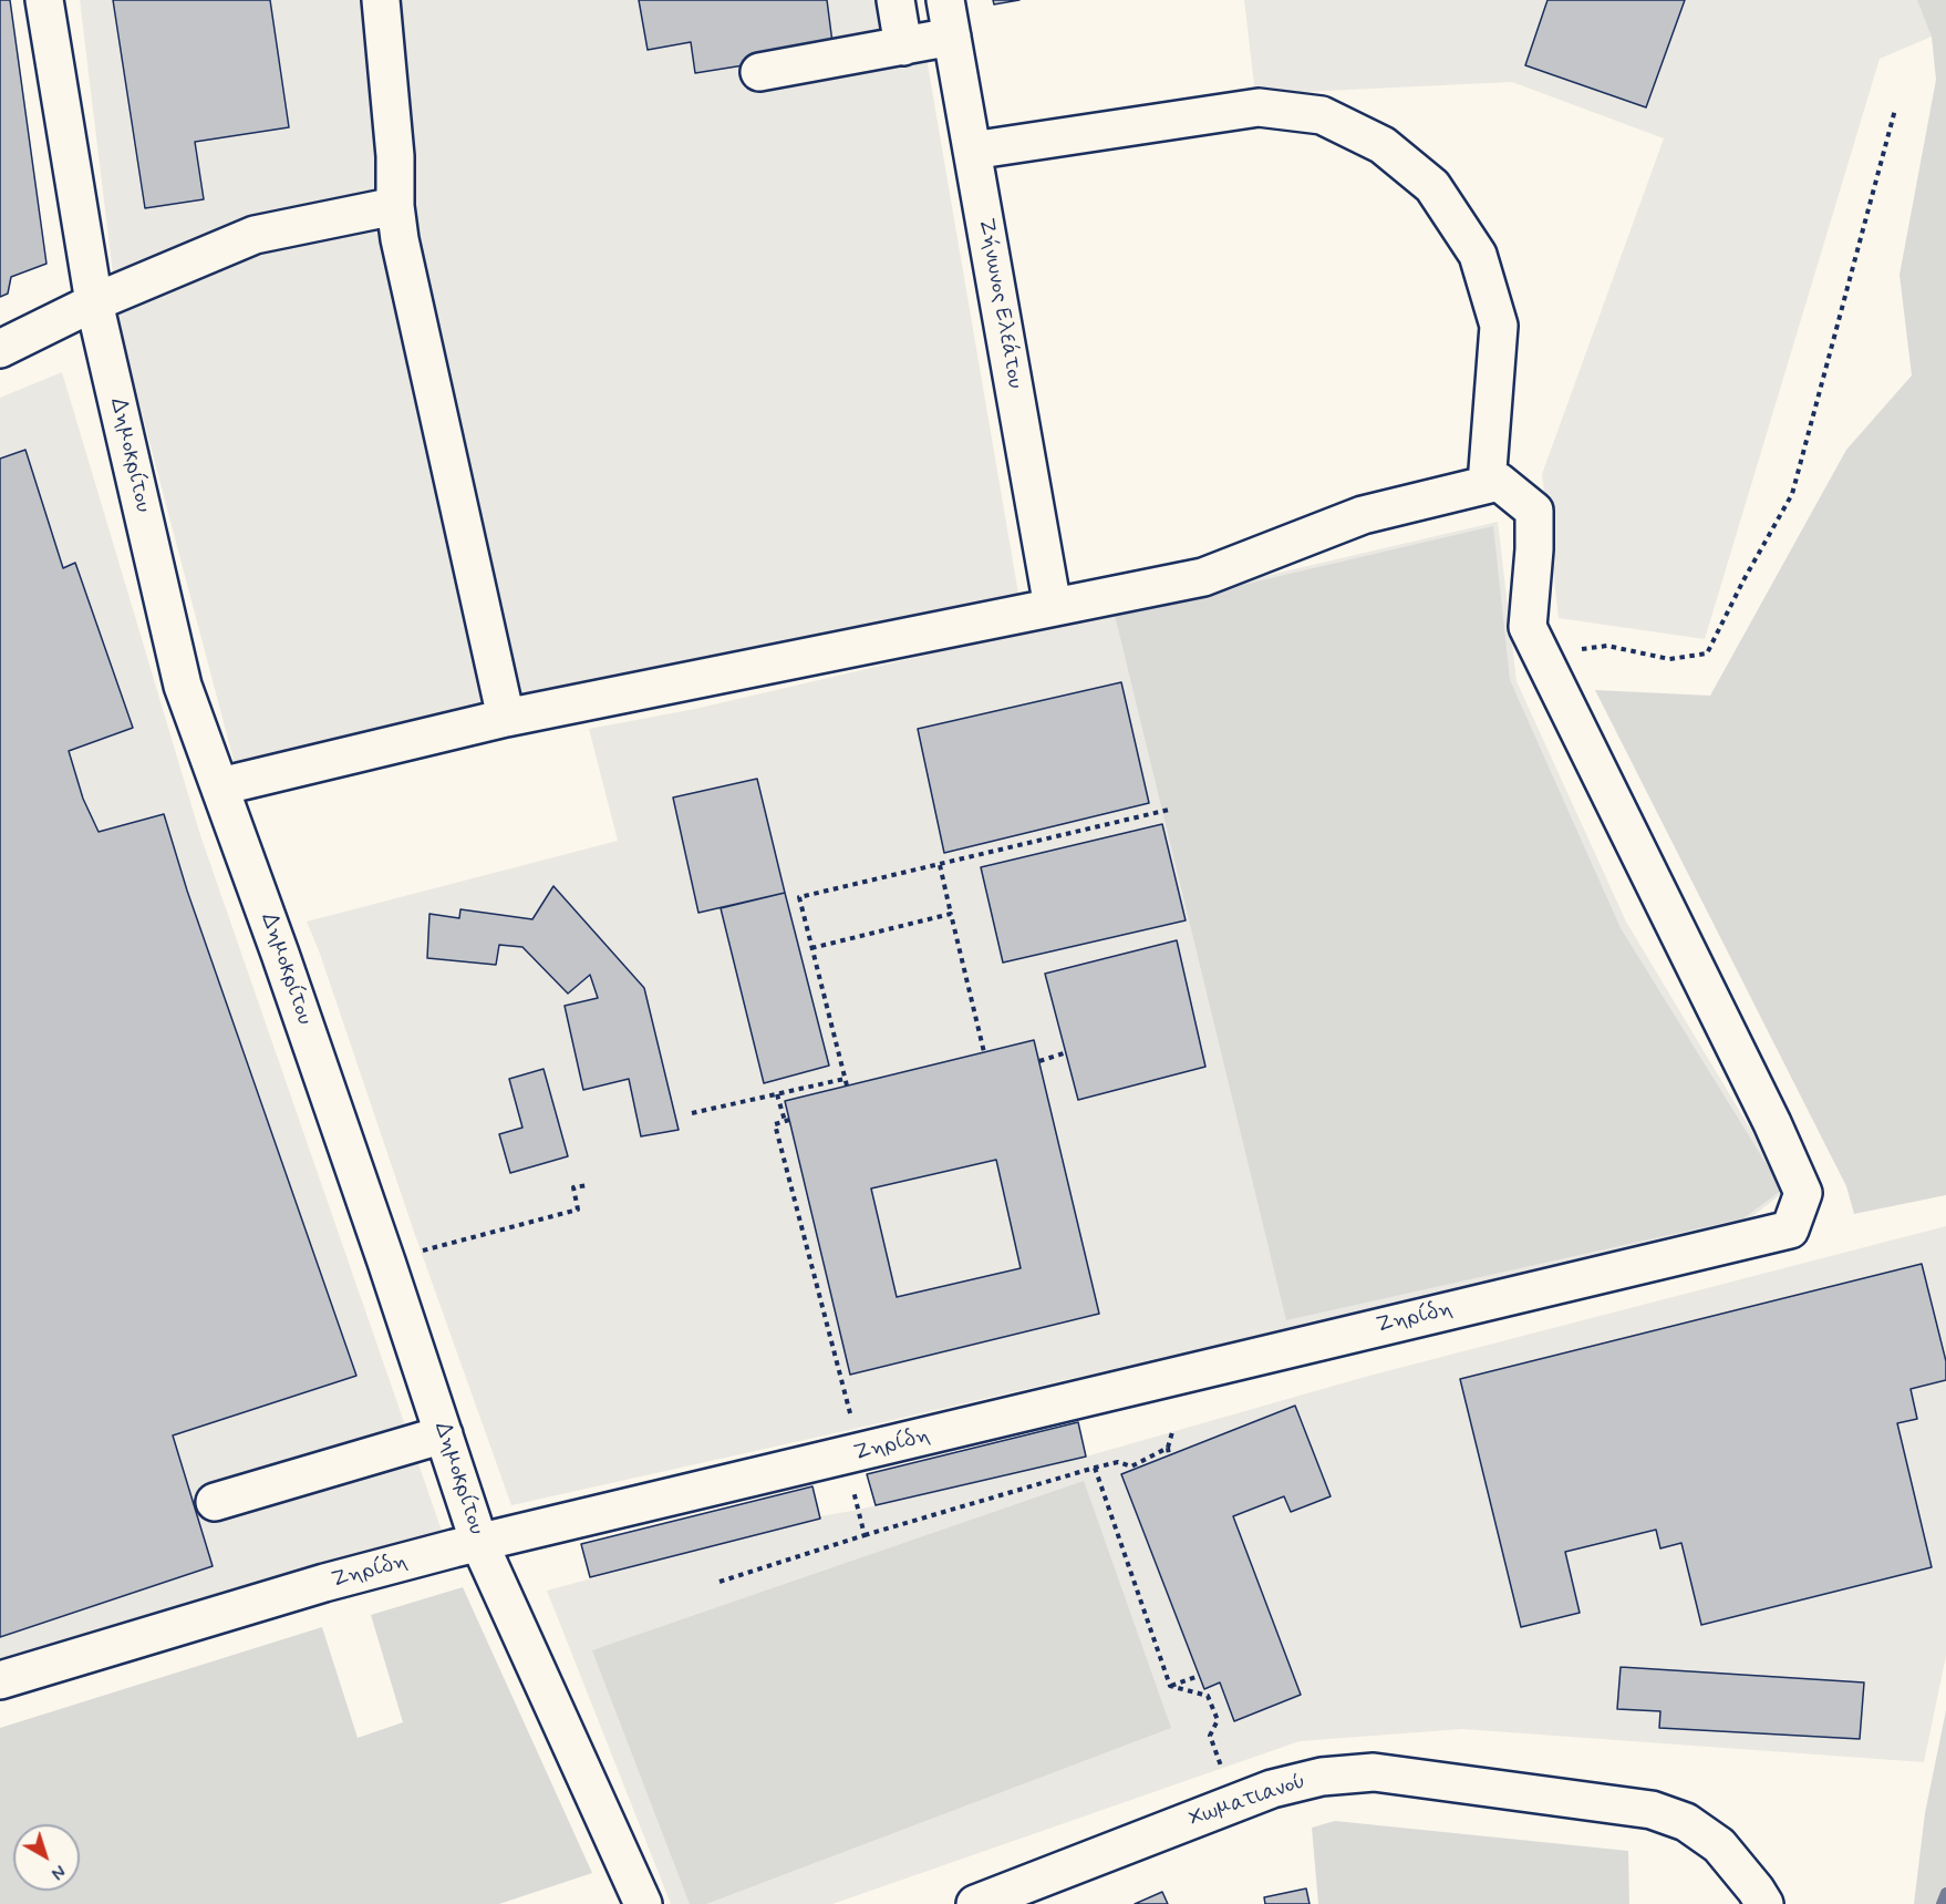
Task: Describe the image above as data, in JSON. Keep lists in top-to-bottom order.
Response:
{
  "streets": {
    "street": [
      "Ζήνωνος Ελεάτου",
      "Δημοκρίτου",
      "Ζηρίδη",
      "Χωματιανού"
    ]
  },
  "crossings": [
    ["Δημοκρίτου", "Ζηρίδη"]
  ],
  "north": "bottom right"
}
